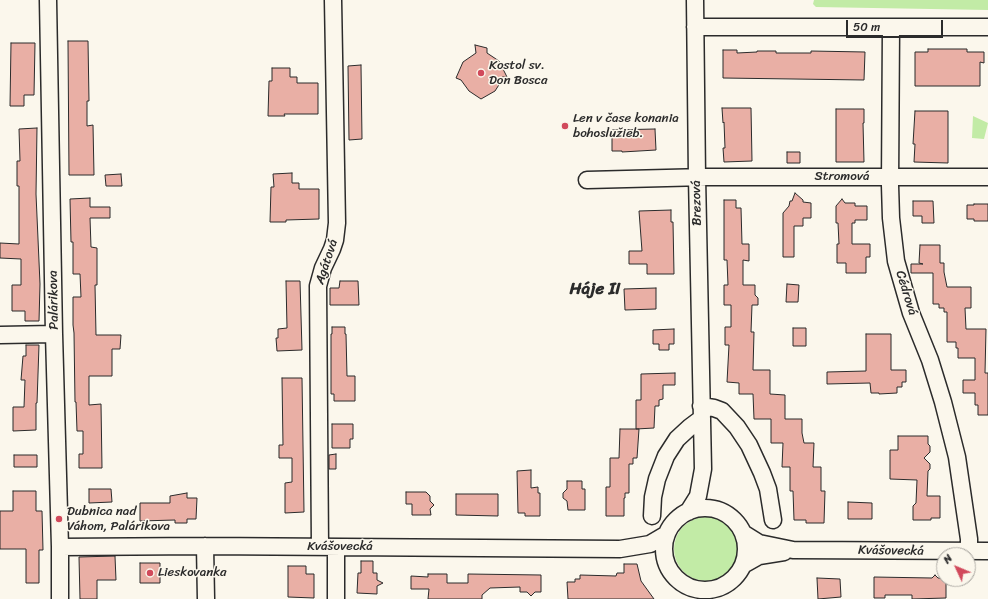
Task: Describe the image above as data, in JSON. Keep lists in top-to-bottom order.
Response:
{
  "streets": {
    "street": [
      "Stromová",
      "Brezová",
      "Agátová",
      "Cédrová",
      "Palárikova",
      "Kvášovecká"
    ]
  },
  "crossings": [
    ["Stromová", "Brezová"],
    ["Stromová", "Cédrová"],
    ["Brezová", "Kvášovecká"],
    ["Agátová", "Kvášovecká"],
    ["Palárikova", "Kvášovecká"]
  ],
  "districts": ["Háje II"],
  "places": [
    "Kostol sv. Don Bosca",
    "Len v čase konania bohoslužieb.",
    "Dubnica nad Váhom, Palárikova",
    "Lieskovanka"
  ],
  "scale_bar": "50 m",
  "north": "top left"
}
